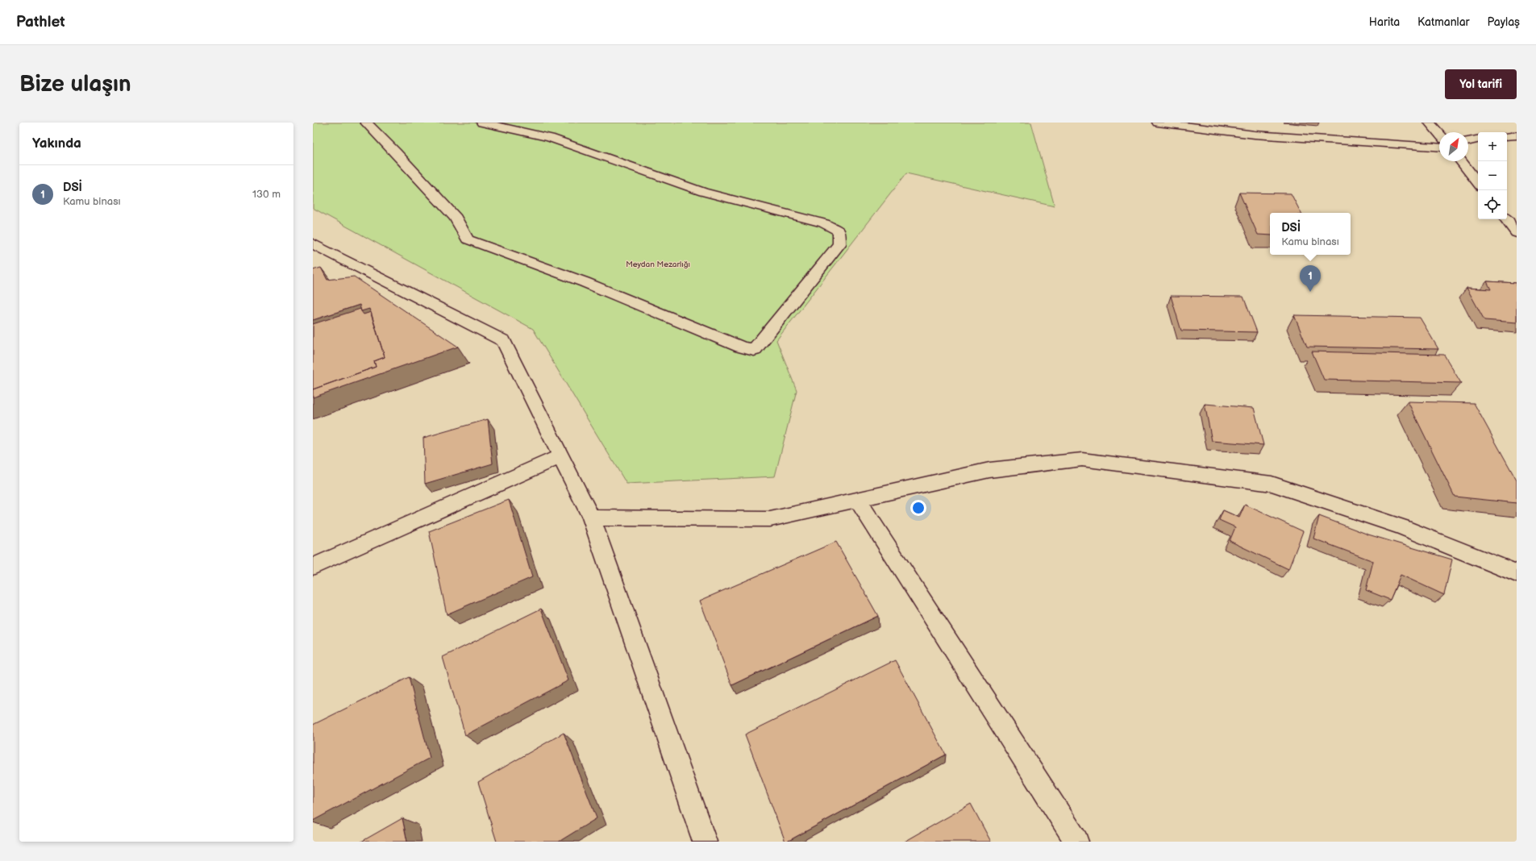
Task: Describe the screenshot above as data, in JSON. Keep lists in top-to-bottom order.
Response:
{
  "parks": ["Meydan Mezarlığı"],
  "north": "top right",
  "page": {
    "header": "Pathlet",
    "nav": ["Harita", "Katmanlar", "Paylaş"],
    "buttons": "Yol tarifi",
    "title": "Bize ulaşın",
    "heading": "Yakında",
    "map_buttons": ["+", "−"],
    "list": [
      {
        "mark": "1",
        "name": "DSİ",
        "note": "Kamu binası",
        "value": "130 m"
      }
    ],
    "popup": ["DSİ", "Kamu binası"],
    "pins": "1"
  }
}
